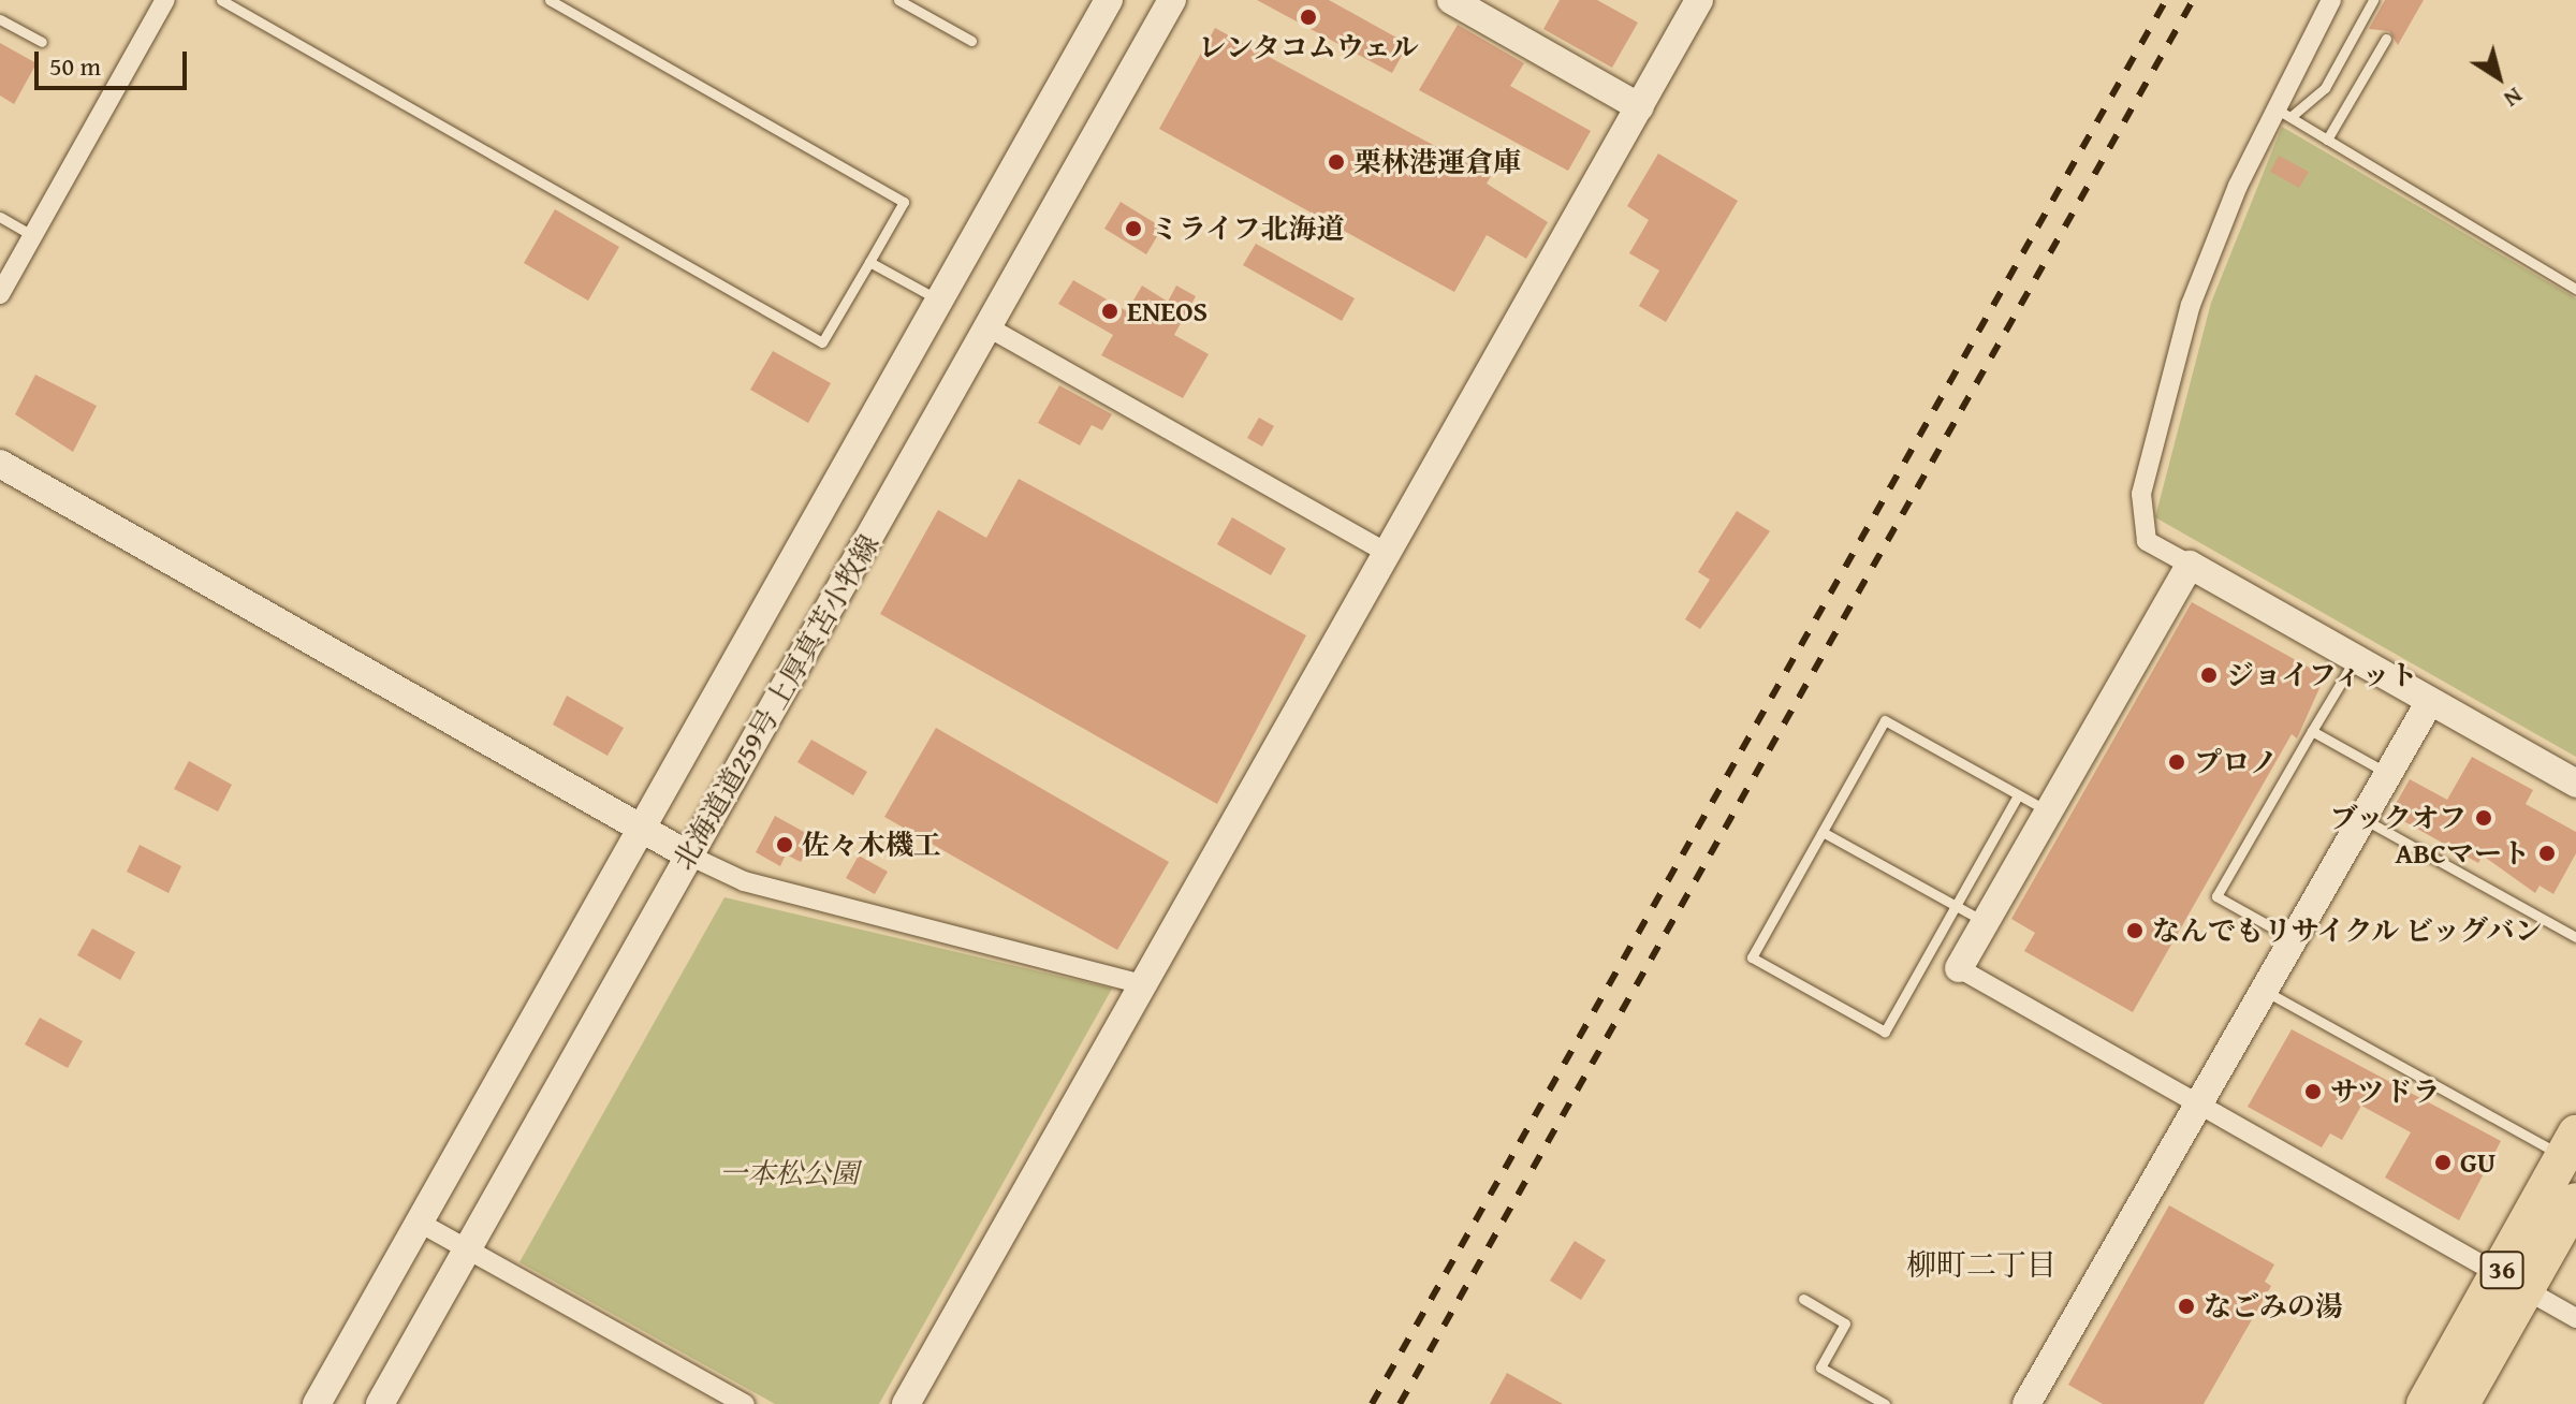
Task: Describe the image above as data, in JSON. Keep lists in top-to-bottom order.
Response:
{
  "streets": {
    "highway": ["36"],
    "street": ["北海道道259号 上厚真苫小牧線"]
  },
  "districts": ["柳町二丁目"],
  "parks": ["一本松公園"],
  "places": [
    "レンタコムウェル",
    "栗林港運倉庫",
    "ミライフ北海道",
    "ENEOS",
    "ジョイフィット",
    "プロノ",
    "ブックオフ",
    "佐々木機工",
    "ABCマート",
    "なんでもリサイクル ビッグバン",
    "サツドラ",
    "GU",
    "なごみの湯"
  ],
  "scale_bar": "50 m",
  "north": "bottom right"
}
